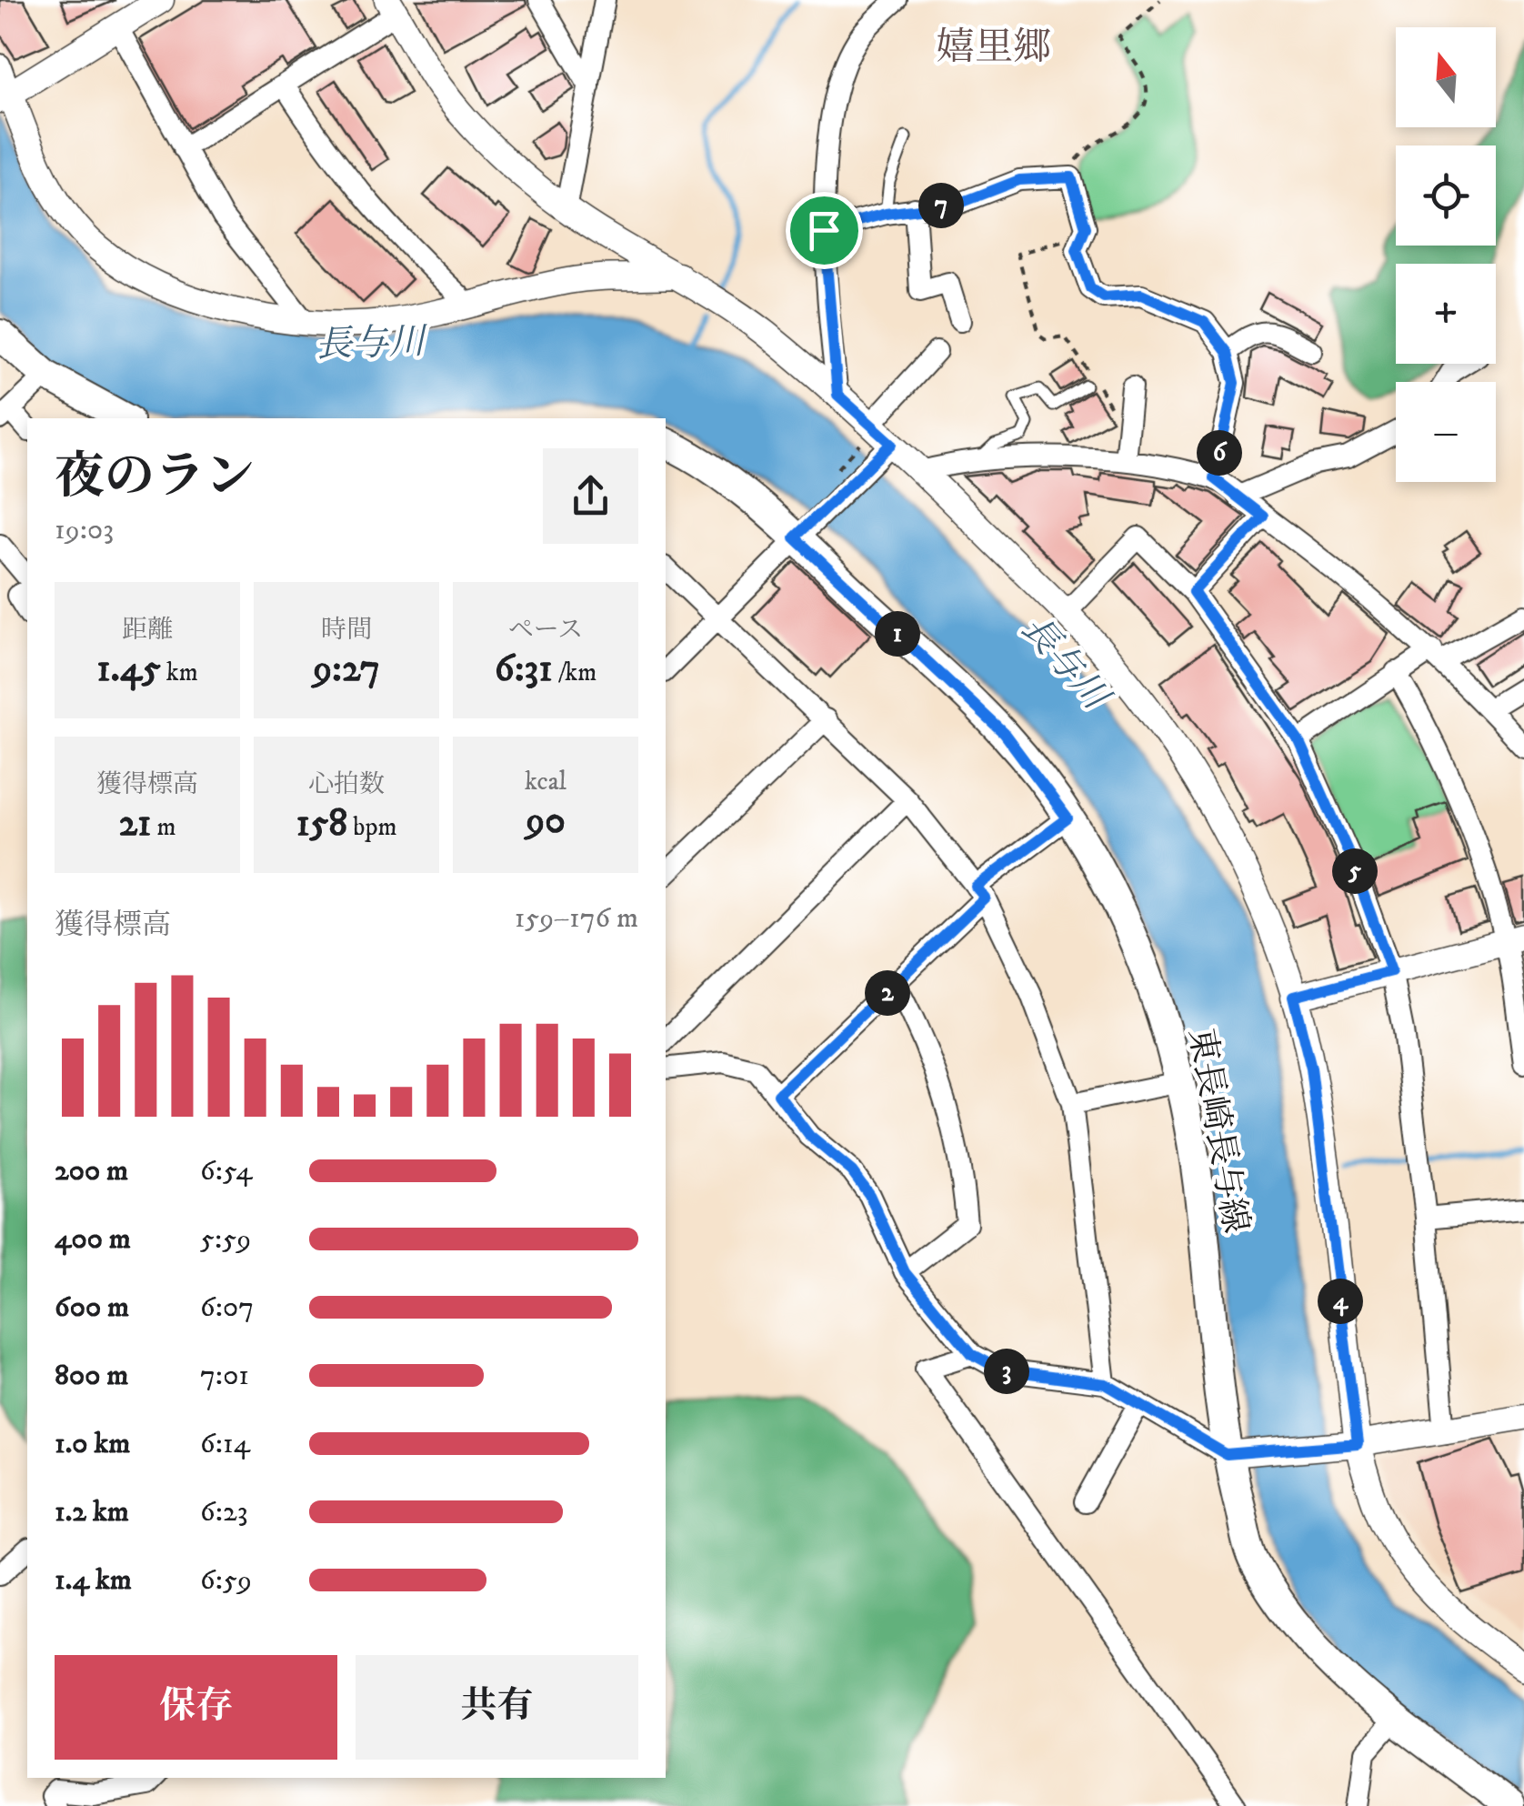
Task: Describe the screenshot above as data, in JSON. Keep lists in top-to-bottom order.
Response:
{
  "streets": {
    "main road": ["東長崎長与線"]
  },
  "districts": ["嬉里郷"],
  "water": ["長与川"],
  "north": "top",
  "page": {
    "map_buttons": ["+", "−"],
    "pins": [
      "7",
      "6",
      "1",
      "5",
      "2",
      "4",
      "3"
    ],
    "heading": ["夜のラン", "19:03"],
    "stats": [
      ["距離", "1.45 km"],
      ["時間", "9:27"],
      ["ペース", "6:31 /km"],
      ["獲得標高", "21 m"],
      ["心拍数", "158 bpm"],
      ["kcal", "90"]
    ],
    "chart": ["獲得標高", "159–176 m"],
    "list": [
      {
        "name": "200 m",
        "note": "6:54"
      },
      {
        "name": "400 m",
        "note": "5:59"
      },
      {
        "name": "600 m",
        "note": "6:07"
      },
      {
        "name": "800 m",
        "note": "7:01"
      },
      {
        "name": "1.0 km",
        "note": "6:14"
      },
      {
        "name": "1.2 km",
        "note": "6:23"
      },
      {
        "name": "1.4 km",
        "note": "6:59"
      }
    ],
    "buttons": ["保存", "共有"]
  }
}
